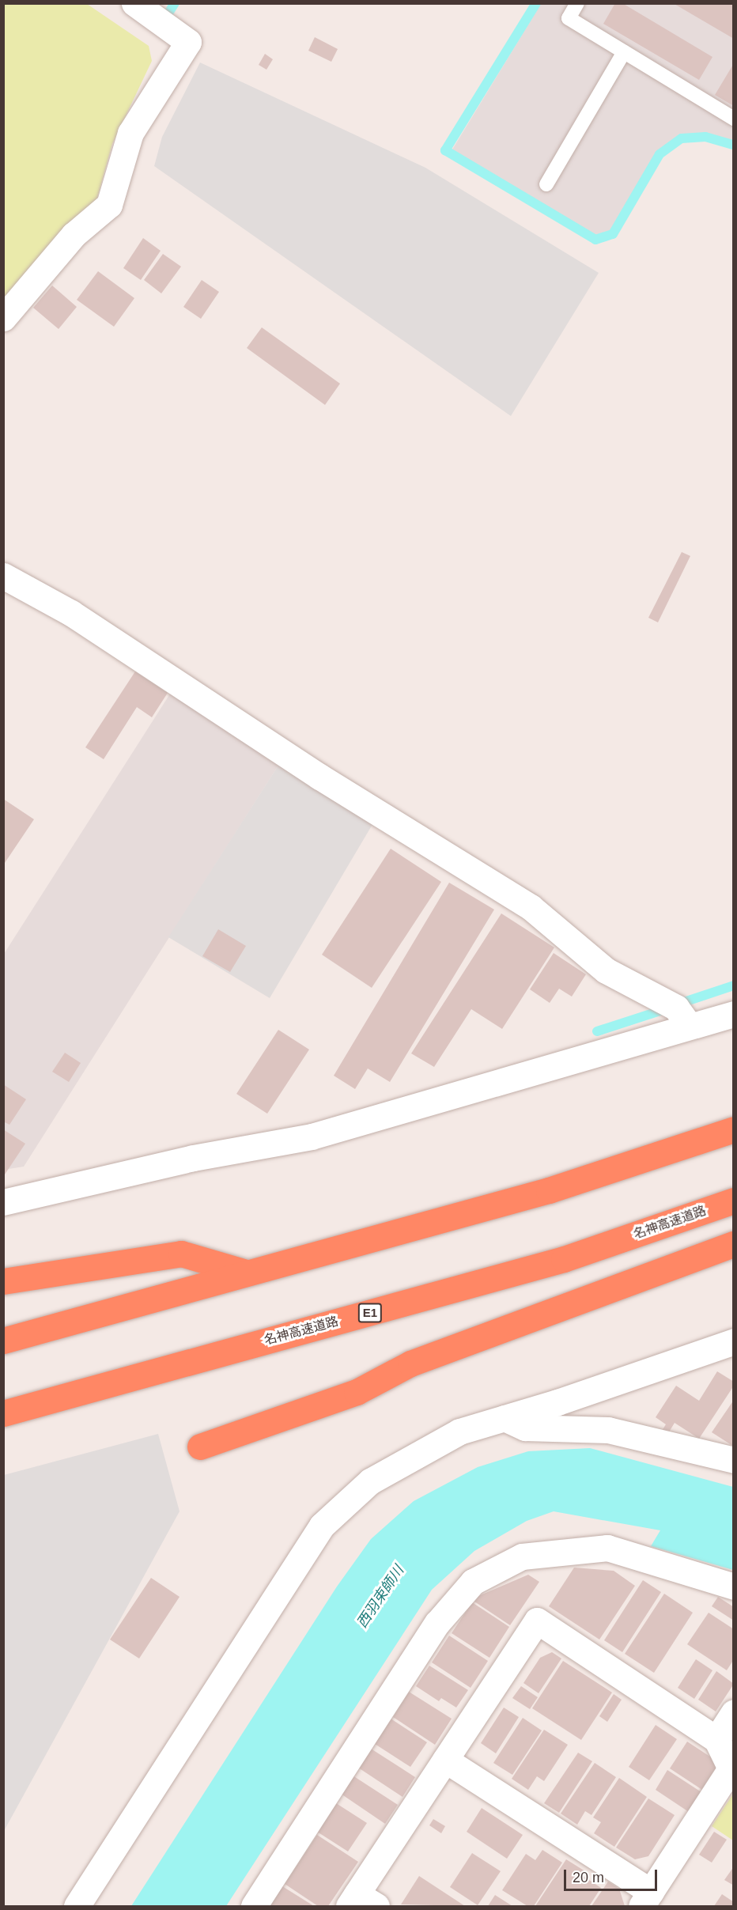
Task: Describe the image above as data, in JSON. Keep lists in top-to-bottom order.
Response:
{
  "streets": {
    "highway": ["名神高速道路", "E1"]
  },
  "water": ["西羽束師川"],
  "scale_bar": "20 m"
}
